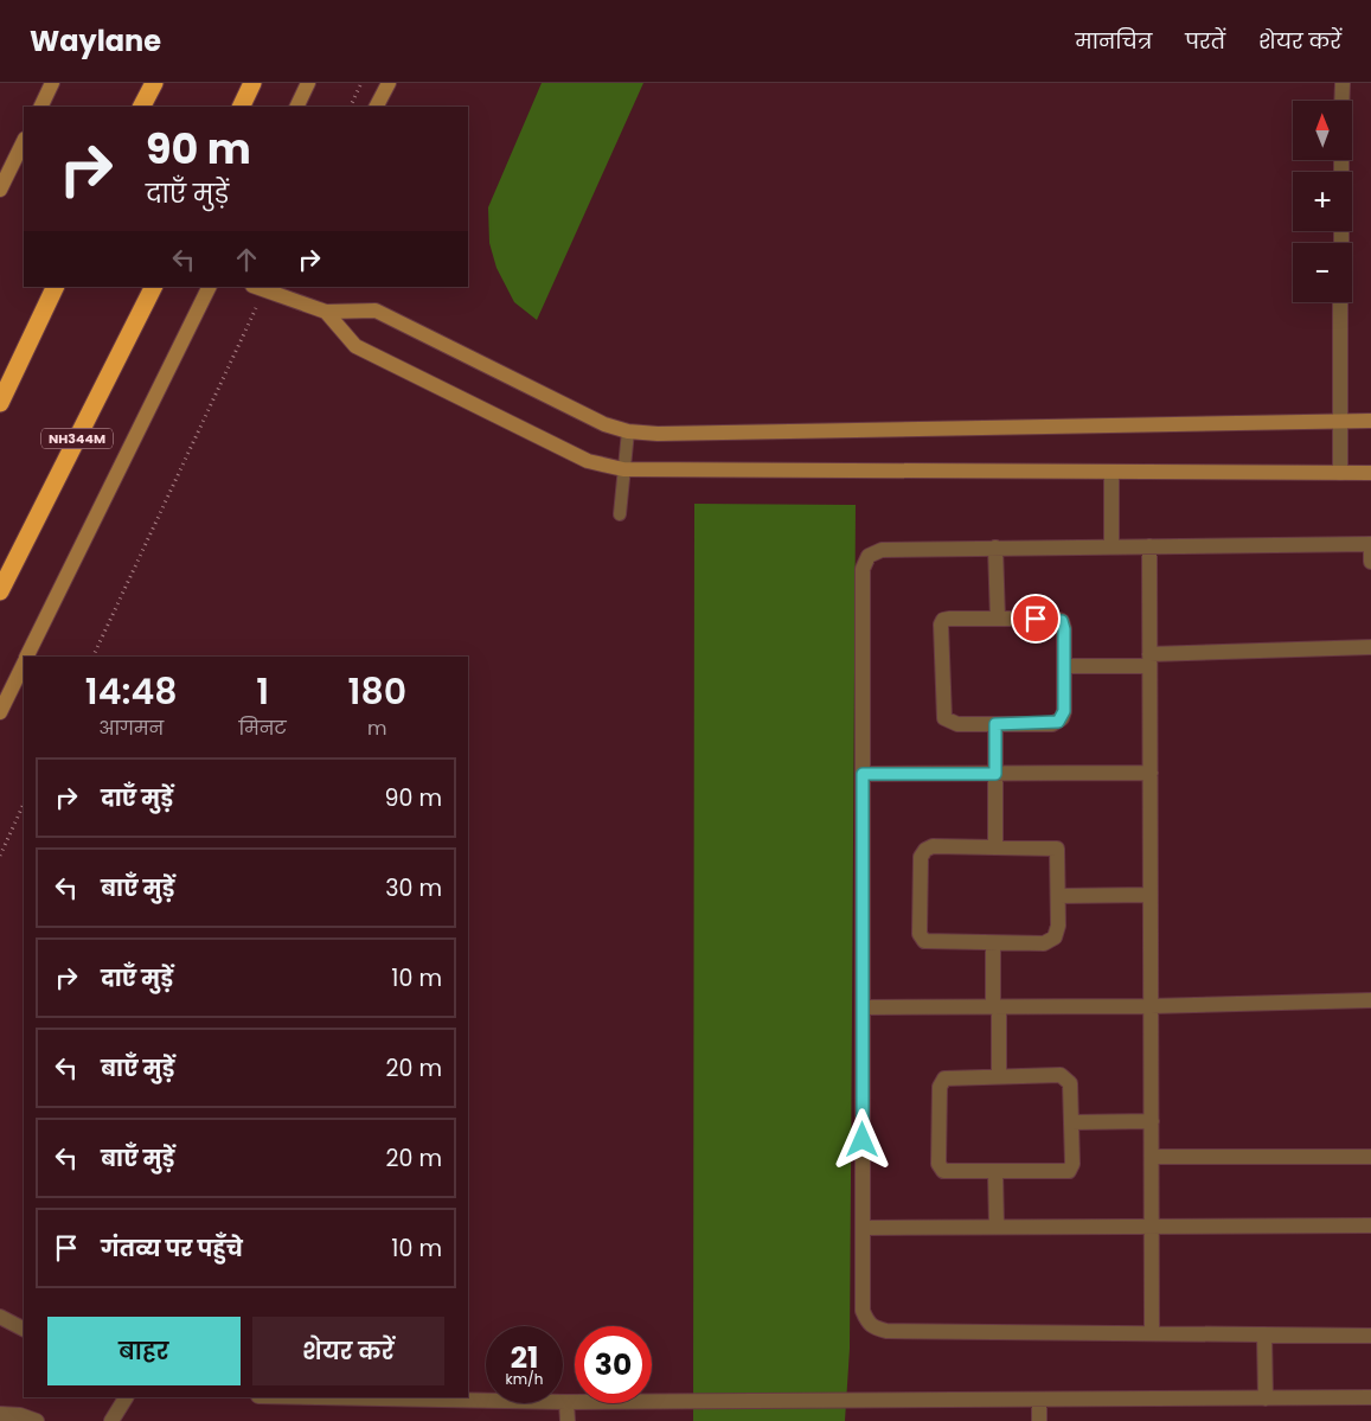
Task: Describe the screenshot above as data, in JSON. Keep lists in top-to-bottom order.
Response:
{
  "streets": {
    "highway": ["NH344M"]
  },
  "north": "top",
  "page": {
    "header": "Waylane",
    "nav": ["मानचित्र", "परतें", "शेयर करें"],
    "map_buttons": ["+", "−"],
    "turn": ["90 m", "दाएँ मुड़ें"],
    "eta": [
      "14:48",
      "आगमन",
      "1",
      "मिनट",
      "180",
      "m"
    ],
    "list": [
      {
        "name": "दाएँ मुड़ें",
        "value": "90 m"
      },
      {
        "name": "बाएँ मुड़ें",
        "value": "30 m"
      },
      {
        "name": "दाएँ मुड़ें",
        "value": "10 m"
      },
      {
        "name": "बाएँ मुड़ें",
        "value": "20 m"
      },
      {
        "name": "बाएँ मुड़ें",
        "value": "20 m"
      },
      {
        "name": "गंतव्य पर पहुँचे",
        "value": "10 m"
      }
    ],
    "buttons": ["बाहर", "शेयर करें"],
    "speed": "21 km/h",
    "limit": "30"
  }
}
